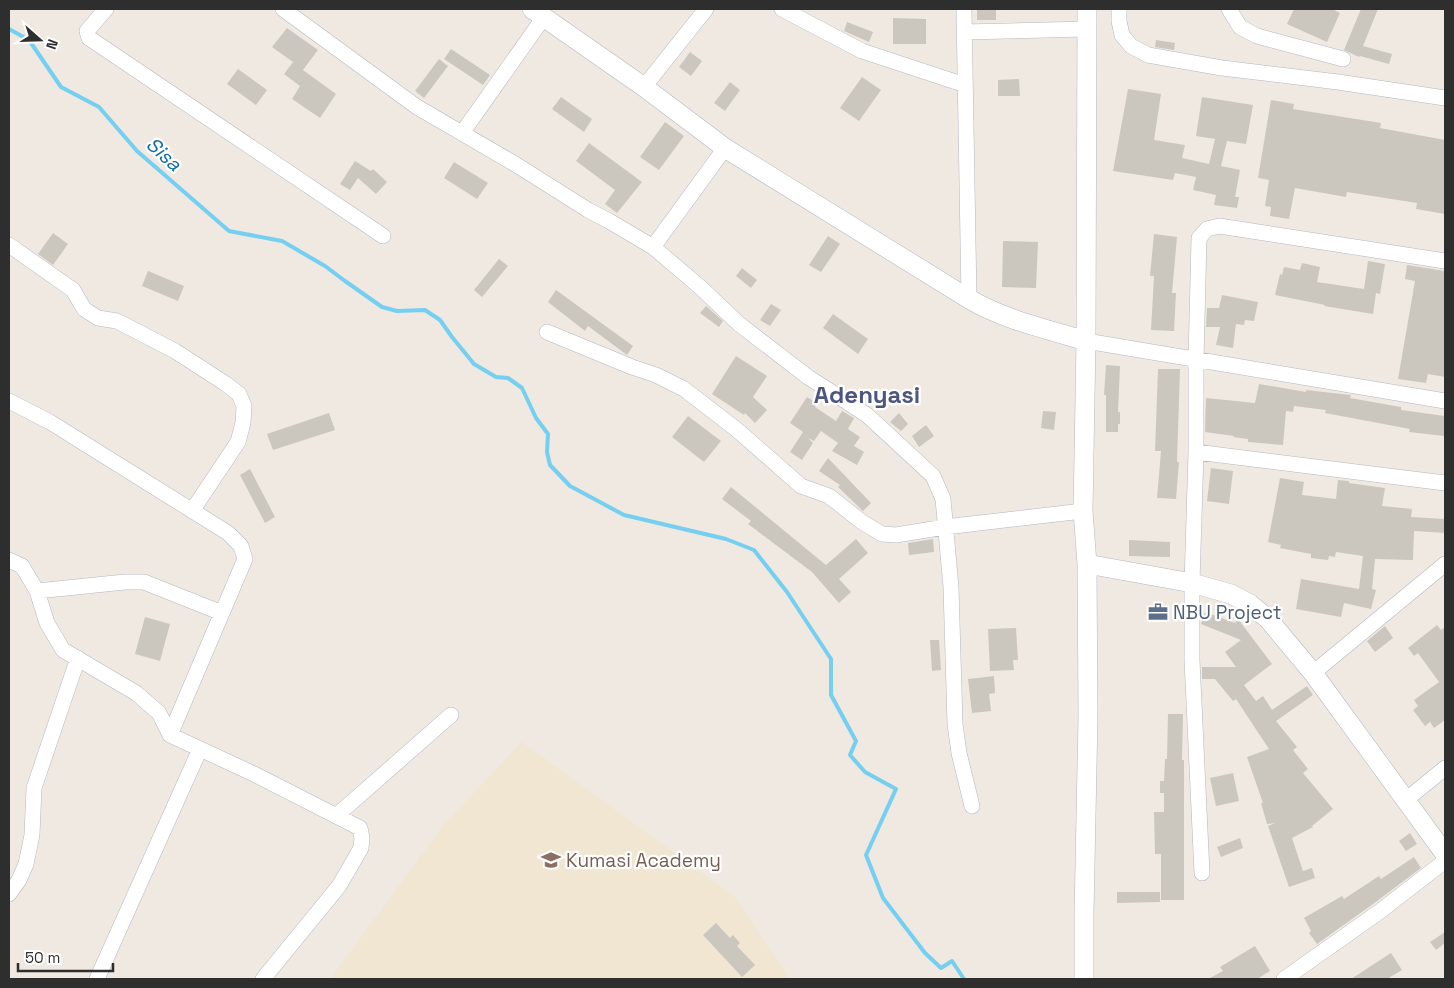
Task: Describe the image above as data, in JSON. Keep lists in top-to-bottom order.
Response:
{
  "districts": ["Adenyasi"],
  "water": ["Sisa"],
  "places": {
    "office": ["NBU Project"],
    "school or university": ["Kumasi Academy"]
  },
  "scale_bar": "50 m",
  "north": "right"
}
